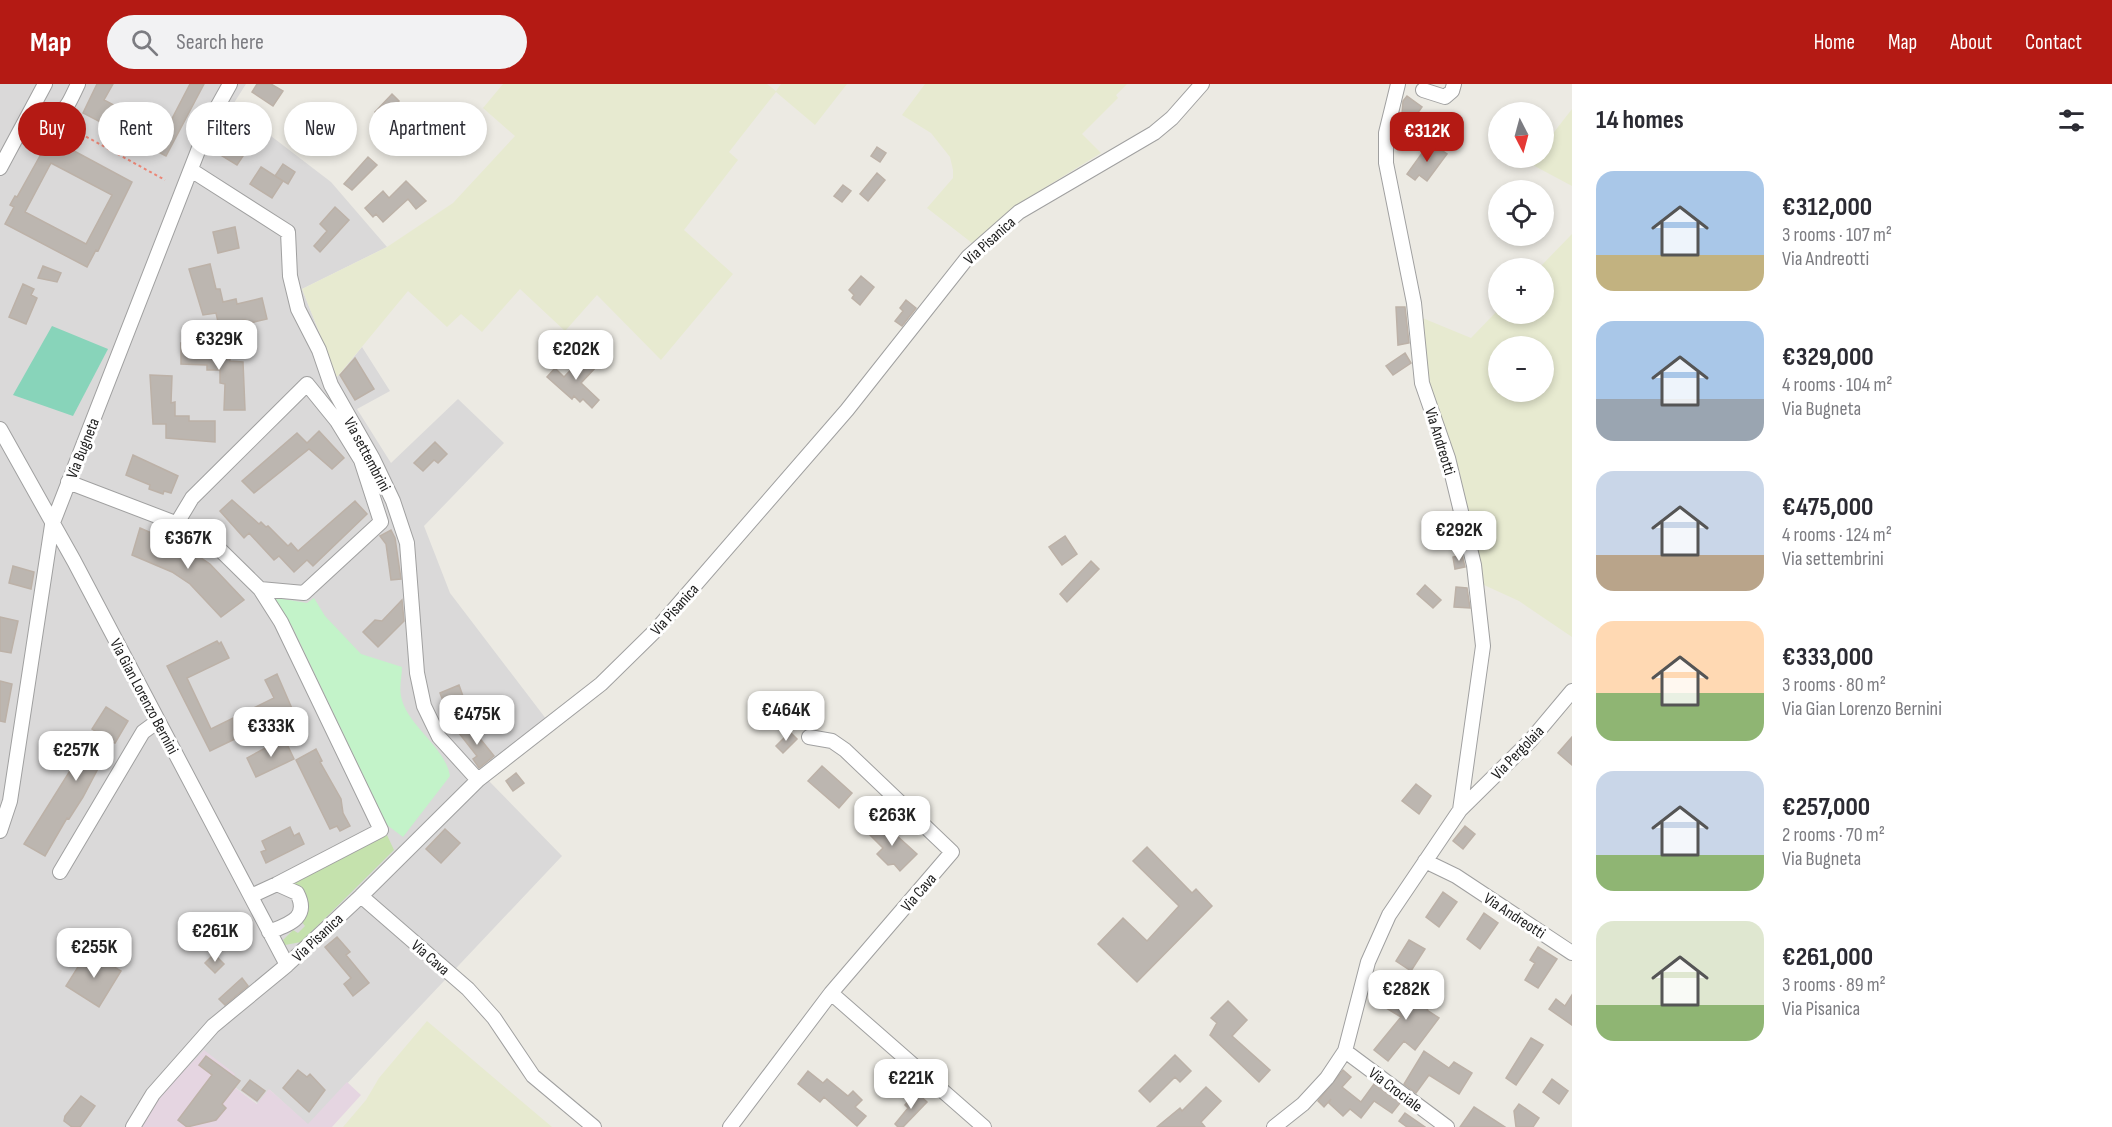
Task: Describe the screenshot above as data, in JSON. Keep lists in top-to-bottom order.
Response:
{
  "streets": {
    "street": [
      "Via Pisanica",
      "Via Andreotti",
      "Via Bugneta",
      "Via settembrini",
      "Via Gian Lorenzo Bernini",
      "Via Pergolaia",
      "Via Cava",
      "Via Crociale"
    ]
  },
  "crossings": [
    ["Via Pisanica", "Via settembrini"],
    ["Via Pisanica", "Via Gian Lorenzo Bernini"],
    ["Via Pisanica", "Via Cava"],
    ["Via Andreotti", "Via Pergolaia"],
    ["Via Andreotti", "Via Crociale"],
    ["Via Bugneta", "Via settembrini"],
    ["Via Bugneta", "Via Gian Lorenzo Bernini"]
  ],
  "north": "bottom",
  "page": {
    "header": "Map",
    "search": "Search here",
    "nav": [
      "Home",
      "Map",
      "About",
      "Contact"
    ],
    "heading": "14 homes",
    "map_buttons": ["+", "−"],
    "chip": [
      "Buy",
      "Rent",
      "Filters",
      "New",
      "Apartment"
    ],
    "price": [
      "€312K",
      "€329K",
      "€202K",
      "€292K",
      "€367K",
      "€464K",
      "€475K",
      "€333K",
      "€257K",
      "€263K",
      "€261K",
      "€255K",
      "€282K",
      "€221K"
    ],
    "list": [
      {
        "name": "€312,000",
        "note": "3 rooms · 107 m² · Via Andreotti"
      },
      {
        "name": "€329,000",
        "note": "4 rooms · 104 m² · Via Bugneta"
      },
      {
        "name": "€475,000",
        "note": "4 rooms · 124 m² · Via settembrini"
      },
      {
        "name": "€333,000",
        "note": "3 rooms · 80 m² · Via Gian Lorenzo Bernini"
      },
      {
        "name": "€257,000",
        "note": "2 rooms · 70 m² · Via Bugneta"
      },
      {
        "name": "€261,000",
        "note": "3 rooms · 89 m² · Via Pisanica"
      }
    ]
  }
}
